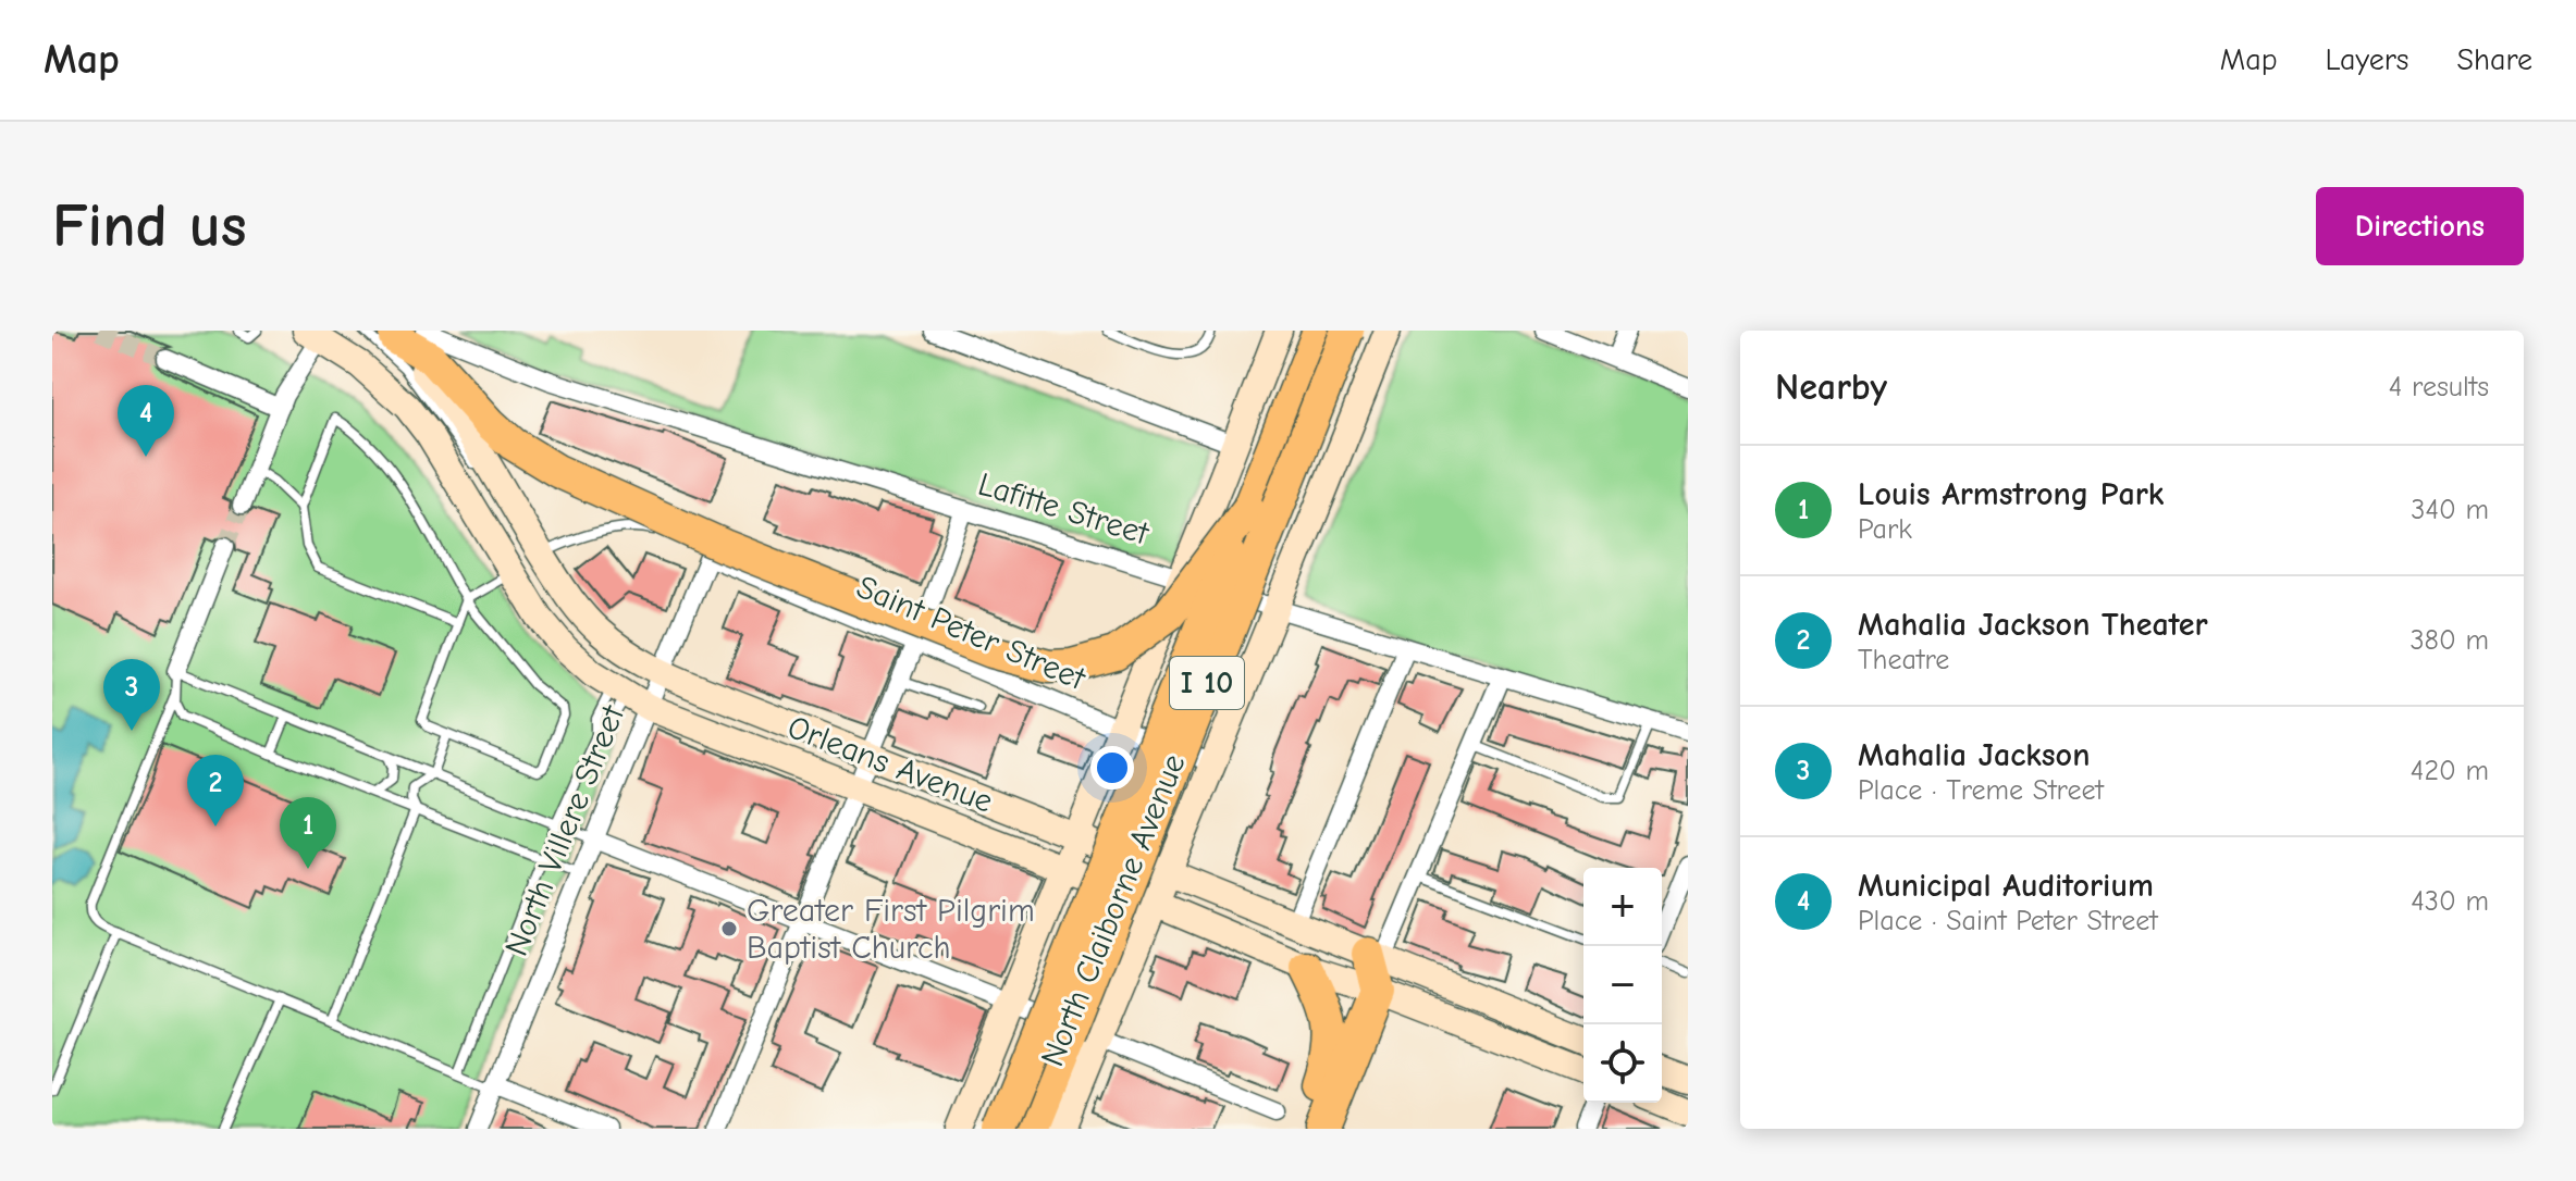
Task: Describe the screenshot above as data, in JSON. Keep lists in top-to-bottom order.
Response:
{
  "streets": {
    "highway": ["I 10"],
    "street": [
      "Lafitte Street",
      "Saint Peter Street",
      "Orleans Avenue",
      "North Villere Street",
      "North Claiborne Avenue"
    ]
  },
  "crossings": [
    ["Lafitte Street", "Orleans Avenue"],
    ["Lafitte Street", "North Claiborne Avenue"],
    ["Saint Peter Street", "North Villere Street"],
    ["Saint Peter Street", "North Claiborne Avenue"],
    ["I 10", "North Claiborne Avenue"],
    ["Orleans Avenue", "North Villere Street"],
    ["Orleans Avenue", "North Claiborne Avenue"]
  ],
  "places": ["Greater First Pilgrim Baptist Church"],
  "page": {
    "header": "Map",
    "nav": ["Map", "Layers", "Share"],
    "buttons": "Directions",
    "title": "Find us",
    "heading": ["Nearby", "4 results"],
    "pins": [
      "4",
      "3",
      "2",
      "1"
    ],
    "list": [
      {
        "mark": "1",
        "name": "Louis Armstrong Park",
        "note": "Park",
        "value": "340 m"
      },
      {
        "mark": "2",
        "name": "Mahalia Jackson Theater",
        "note": "Theatre",
        "value": "380 m"
      },
      {
        "mark": "3",
        "name": "Mahalia Jackson",
        "note": "Place · Treme Street",
        "value": "420 m"
      },
      {
        "mark": "4",
        "name": "Municipal Auditorium",
        "note": "Place · Saint Peter Street",
        "value": "430 m"
      }
    ],
    "map_buttons": ["+", "−"]
  }
}
